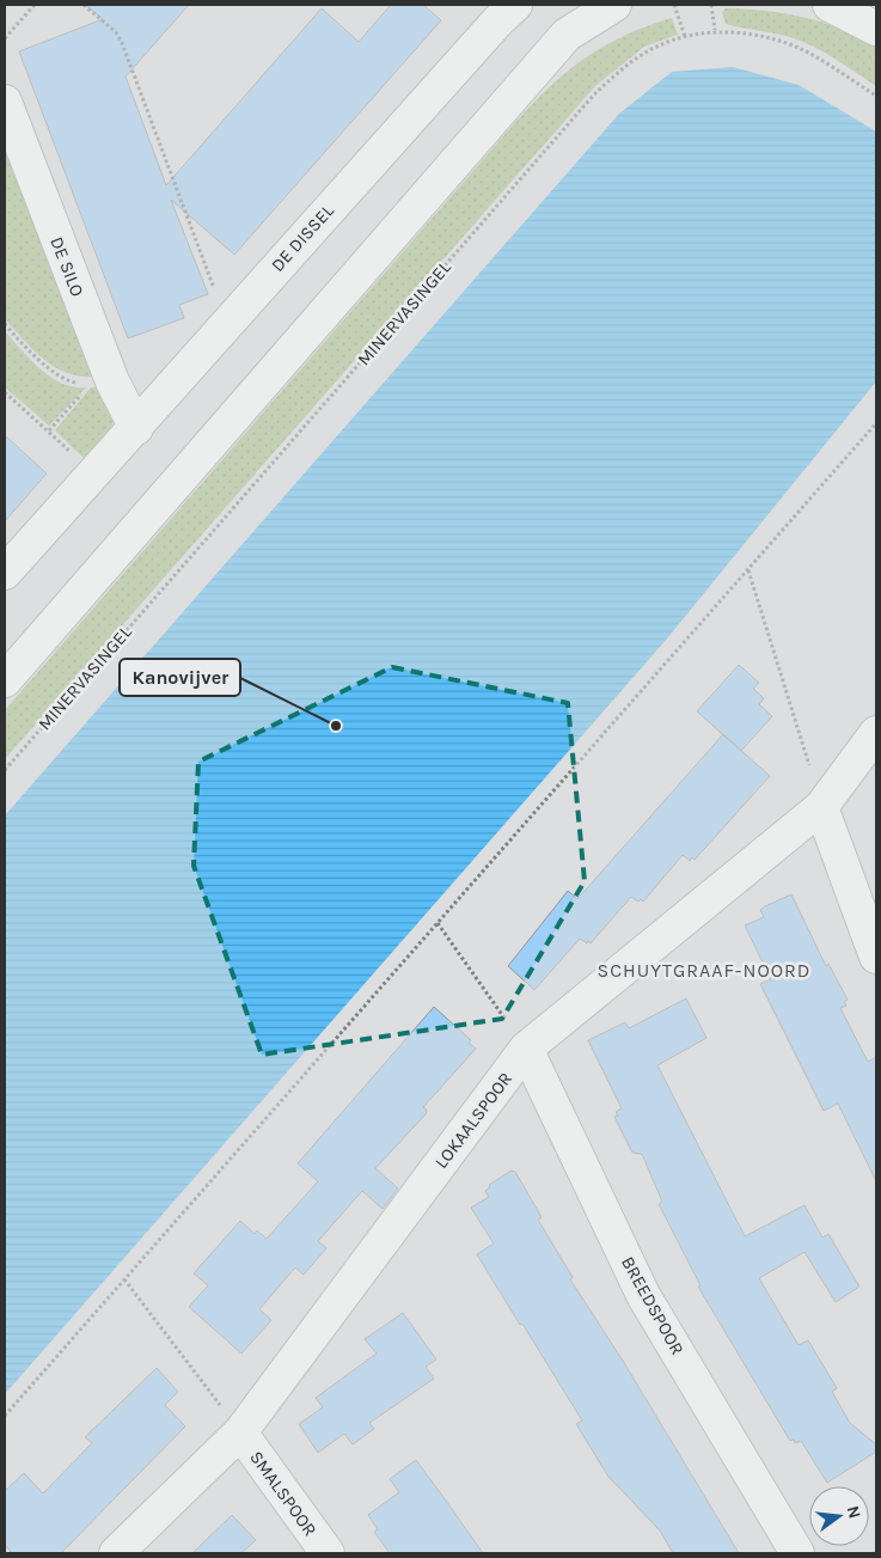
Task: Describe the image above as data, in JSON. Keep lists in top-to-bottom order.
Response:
{
  "streets": {
    "street": [
      "DE DISSEL",
      "DE SILO",
      "LOKAALSPOOR",
      "BREEDSPOOR",
      "SMALSPOOR"
    ],
    "path": ["MINERVASINGEL"]
  },
  "crossings": [
    ["DE DISSEL", "DE SILO"],
    ["LOKAALSPOOR", "BREEDSPOOR"],
    ["LOKAALSPOOR", "SMALSPOOR"]
  ],
  "districts": ["SCHUYTGRAAF-NOORD"],
  "places": ["Kanovijver"],
  "north": "right"
}
